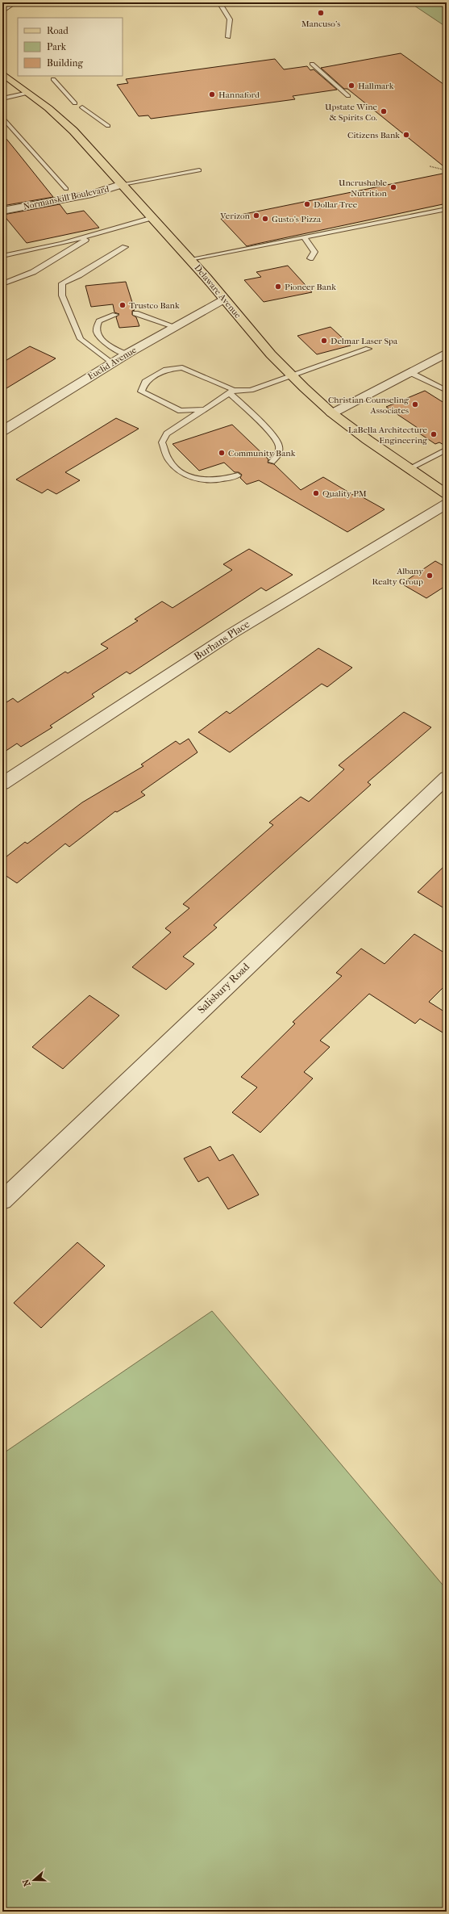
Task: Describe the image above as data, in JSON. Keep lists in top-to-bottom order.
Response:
{
  "streets": {
    "main road": ["Delaware Avenue"],
    "street": [
      "Normanskill Boulevard",
      "Euclid Avenue",
      "Burhans Place",
      "Salisbury Road"
    ]
  },
  "crossings": [
    ["Normanskill Boulevard", "Delaware Avenue"],
    ["Delaware Avenue", "Euclid Avenue"]
  ],
  "places": [
    "Mancuso's",
    "Hallmark",
    "Hannaford",
    "Upstate Wine & Spirits Co.",
    "Citizens Bank",
    "Uncrushable Nutrition",
    "Dollar Tree",
    "Verizon",
    "Gusto's Pizza",
    "Pioneer Bank",
    "Trustco Bank",
    "Delmar Laser Spa",
    "Christian Counseling Associates",
    "LaBella Architecture Engineering",
    "Community Bank",
    "Quality PM",
    "Albany Realty Group"
  ],
  "legend": ["Road", "Park", "Building"],
  "north": "left"
}
